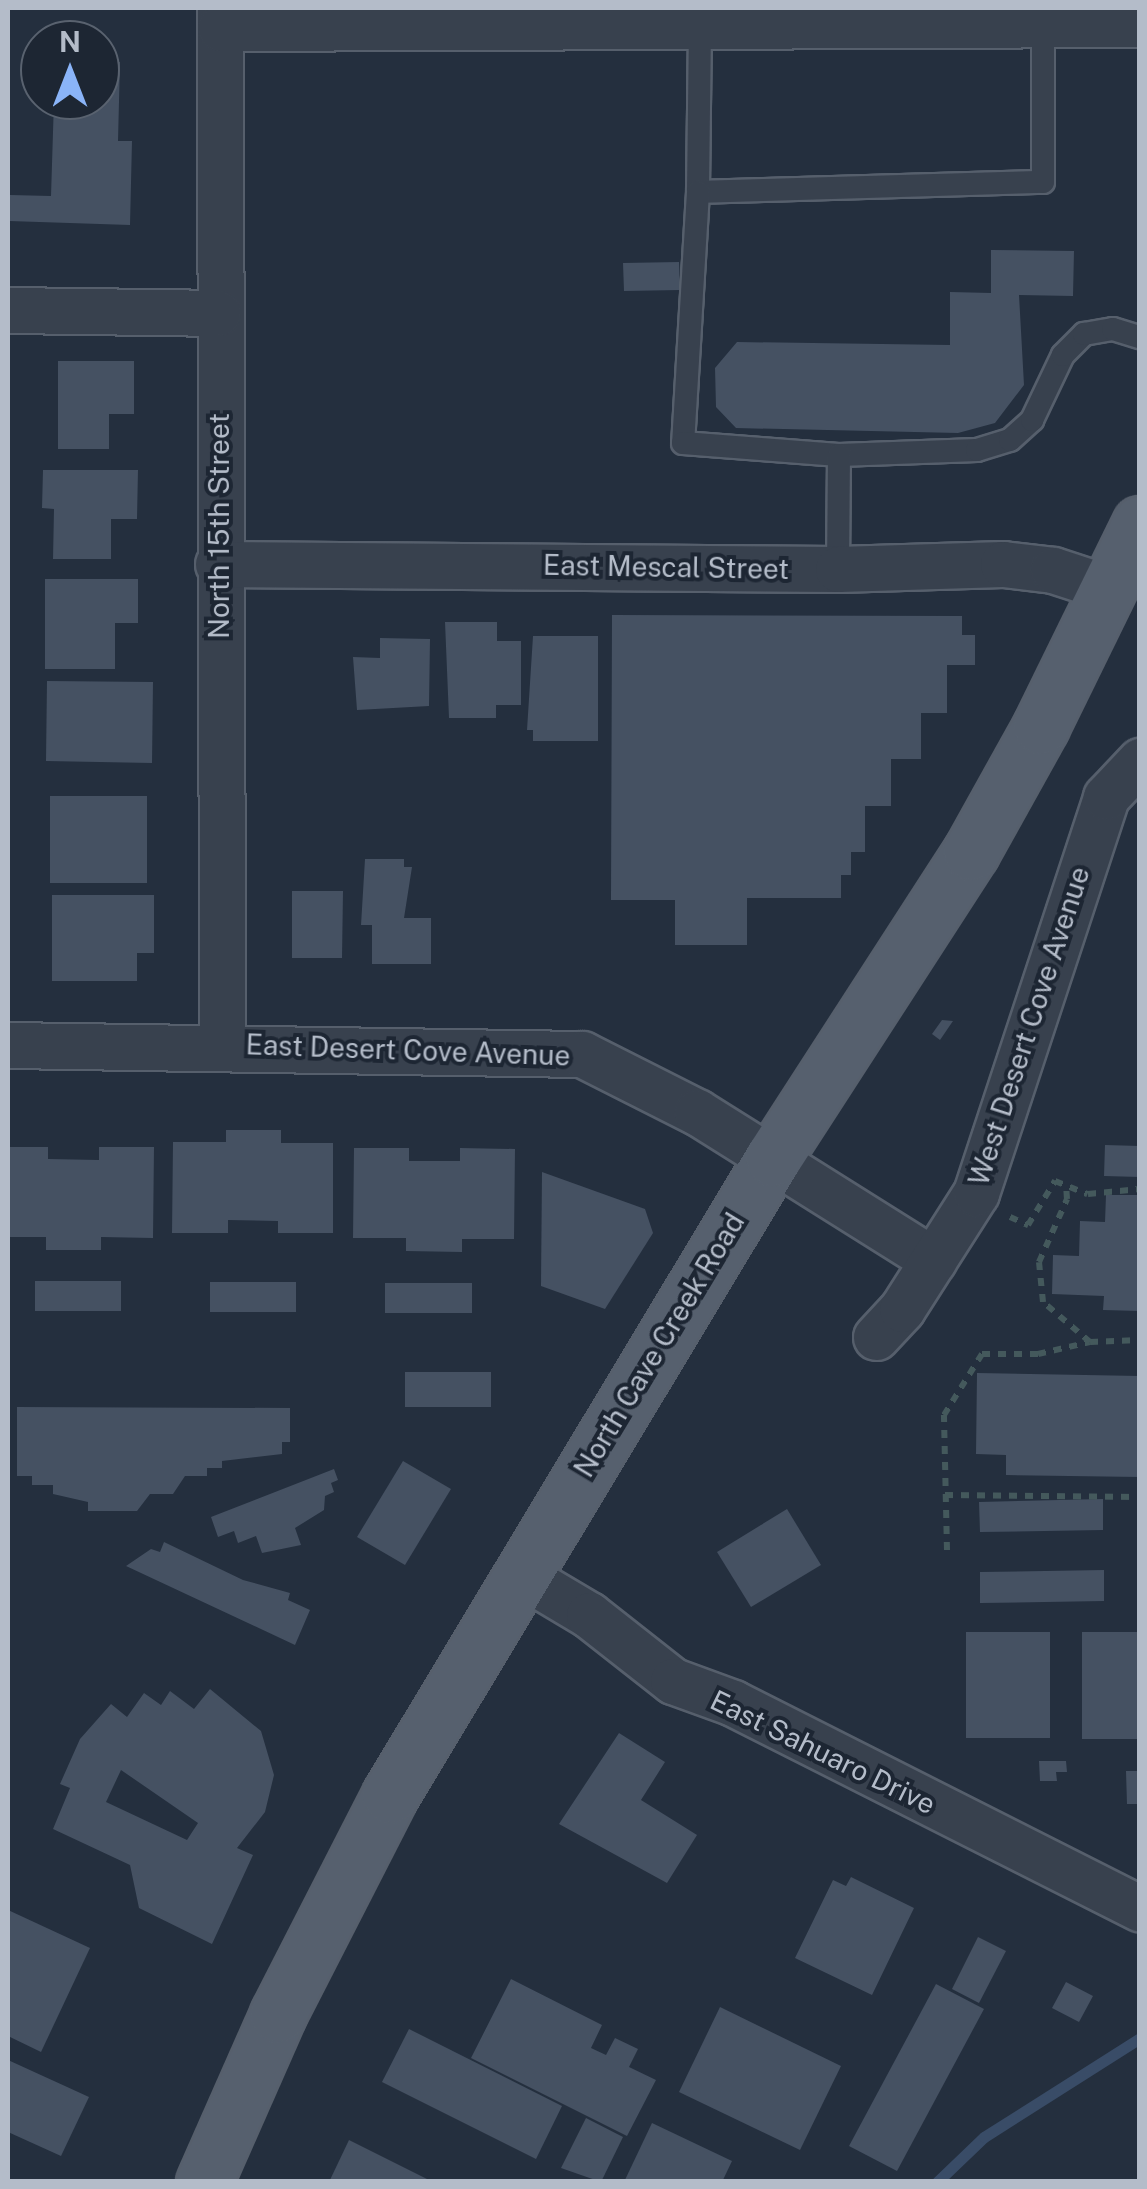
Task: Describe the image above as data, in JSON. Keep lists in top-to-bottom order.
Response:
{
  "streets": {
    "main road": ["North Cave Creek Road"],
    "street": [
      "North 15th Street",
      "East Mescal Street",
      "West Desert Cove Avenue",
      "East Desert Cove Avenue",
      "East Sahuaro Drive"
    ]
  },
  "crossings": [
    ["North 15th Street", "East Mescal Street"],
    ["North 15th Street", "East Desert Cove Avenue"],
    ["East Mescal Street", "North Cave Creek Road"],
    ["West Desert Cove Avenue", "East Desert Cove Avenue"],
    ["East Desert Cove Avenue", "North Cave Creek Road"],
    ["North Cave Creek Road", "East Sahuaro Drive"]
  ],
  "north": "top"
}
